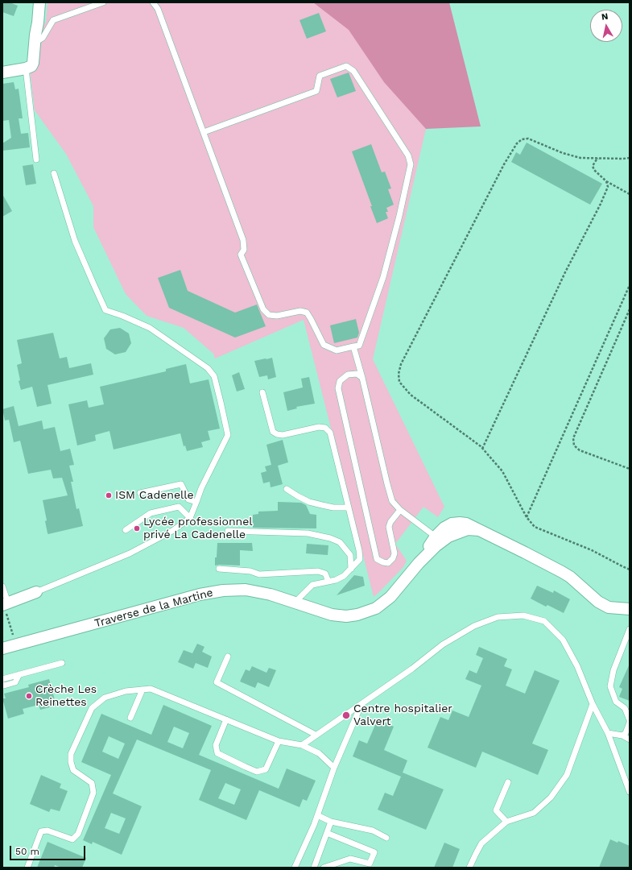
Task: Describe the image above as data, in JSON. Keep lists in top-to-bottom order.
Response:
{
  "streets": {
    "street": ["Traverse de la Martine"]
  },
  "places": [
    "ISM Cadenelle",
    "Lycée professionnel privé La Cadenelle",
    "Crèche Les Reinettes",
    "Centre hospitalier Valvert"
  ],
  "scale_bar": "50 m",
  "north": "top"
}
